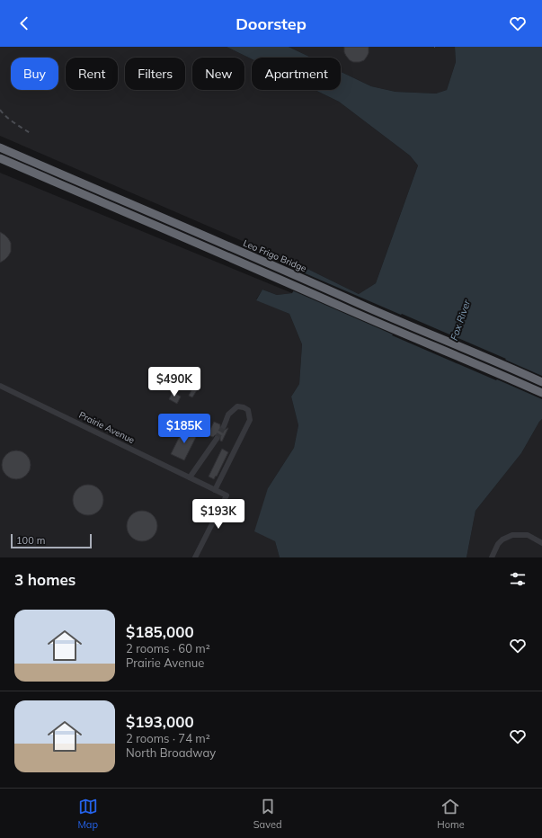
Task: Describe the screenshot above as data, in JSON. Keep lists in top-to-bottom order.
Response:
{
  "streets": {
    "highway": ["Leo Frigo Bridge"],
    "street": ["Prairie Avenue"]
  },
  "water": ["Fox River"],
  "scale_bar": "100 m",
  "page": {
    "header": "Doorstep",
    "chip": [
      "Buy",
      "Rent",
      "Filters",
      "New",
      "Apartment"
    ],
    "price": ["$490K", "$185K", "$193K"],
    "scale": "100 m",
    "heading": "3 homes",
    "list": [
      {
        "name": "$185,000",
        "note": "2 rooms · 60 m² · Prairie Avenue"
      },
      {
        "name": "$193,000",
        "note": "2 rooms · 74 m² · North Broadway"
      }
    ],
    "tabs": ["Map", "Saved", "Home"]
  }
}
